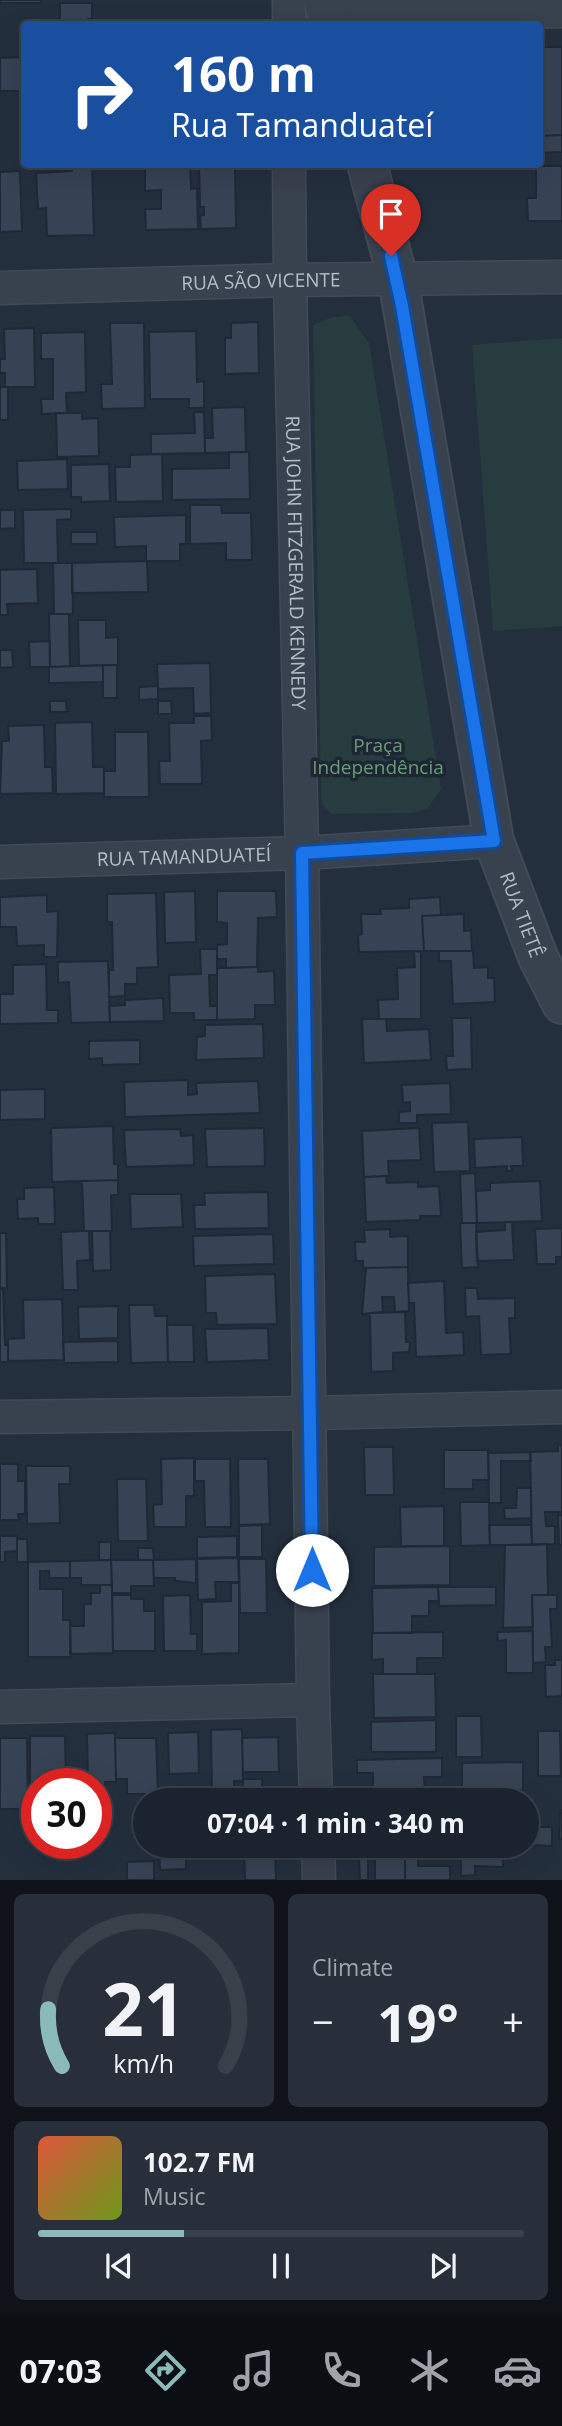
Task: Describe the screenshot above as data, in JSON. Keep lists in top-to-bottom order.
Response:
{
  "streets": {
    "street": [
      "RUA SÃO VICENTE",
      "RUA JOHN FITZGERALD KENNEDY",
      "RUA TAMANDUATEÍ",
      "RUA TIETÊ"
    ]
  },
  "crossings": [
    ["RUA SÃO VICENTE", "RUA JOHN FITZGERALD KENNEDY"],
    ["RUA SÃO VICENTE", "RUA TIETÊ"],
    ["RUA JOHN FITZGERALD KENNEDY", "RUA TAMANDUATEÍ"],
    ["RUA TAMANDUATEÍ", "RUA TIETÊ"]
  ],
  "parks": ["Praça Independência"],
  "page": {
    "turn": ["160 m", "Rua Tamanduateí"],
    "limit": "30",
    "trip": "07:04 · 1 min · 340 m",
    "tile": "Climate",
    "heat": ["−", "19°", "+"],
    "song": ["102.7 FM", "Music"],
    "tabs": "07:03",
    "gauge": ["21", "km/h"]
  }
}
